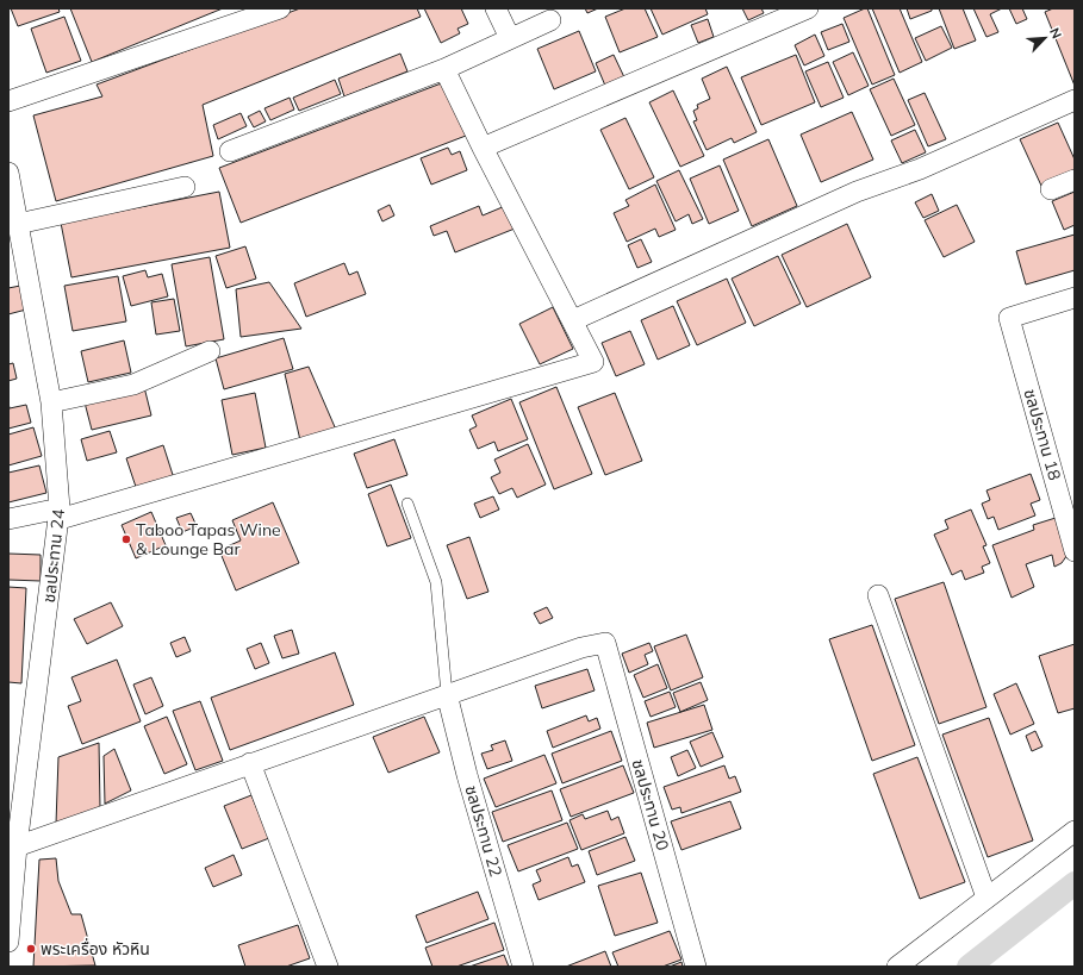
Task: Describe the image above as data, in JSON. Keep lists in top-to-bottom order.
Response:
{
  "streets": {
    "street": [
      "ชลประทาน 18",
      "ชลประทาน 24",
      "ชลประทาน 20",
      "ชลประทาน 22"
    ]
  },
  "crossings": [
    ["ชลประทาน 20", "ชลประทาน 22"]
  ],
  "places": ["Taboo Tapas Wine & Lounge Bar", "พระเครื่อง หัวหิน"],
  "north": "top right"
}
